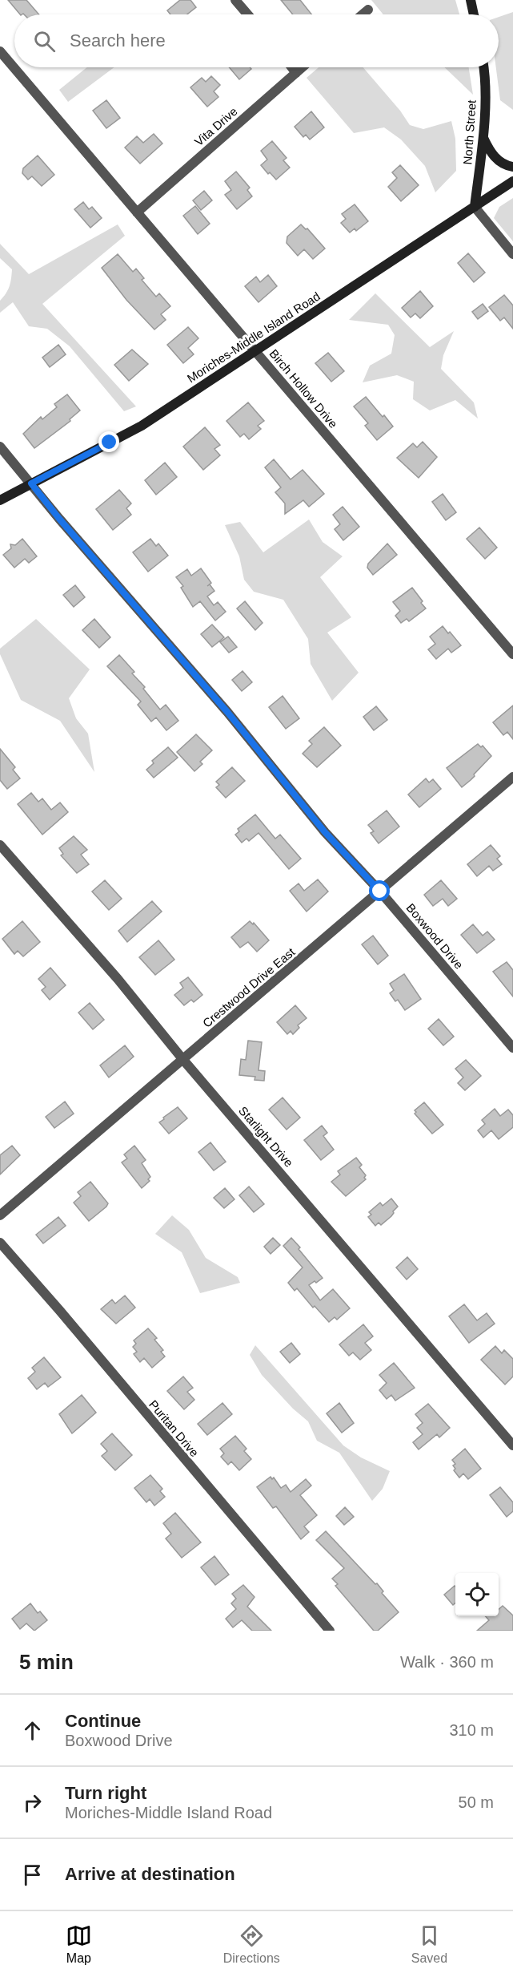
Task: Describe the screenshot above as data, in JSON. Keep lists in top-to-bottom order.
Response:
{
  "streets": {
    "main road": ["North Street", "Moriches-Middle Island Road"],
    "street": [
      "Vita Drive",
      "Birch Hollow Drive",
      "Boxwood Drive",
      "Crestwood Drive East",
      "Starlight Drive",
      "Puritan Drive"
    ]
  },
  "crossings": [
    ["Vita Drive", "Birch Hollow Drive"],
    ["North Street", "Moriches-Middle Island Road"],
    ["Moriches-Middle Island Road", "Birch Hollow Drive"],
    ["Moriches-Middle Island Road", "Boxwood Drive"],
    ["Boxwood Drive", "Crestwood Drive East"],
    ["Crestwood Drive East", "Starlight Drive"]
  ],
  "page": {
    "search": "Search here",
    "heading": ["5 min", "Walk · 360 m"],
    "list": [
      ["Continue", "Boxwood Drive", "310 m"],
      ["Turn right", "Moriches-Middle Island Road", "50 m"],
      "Arrive at destination"
    ],
    "nav": ["Map", "Directions", "Saved"]
  }
}
